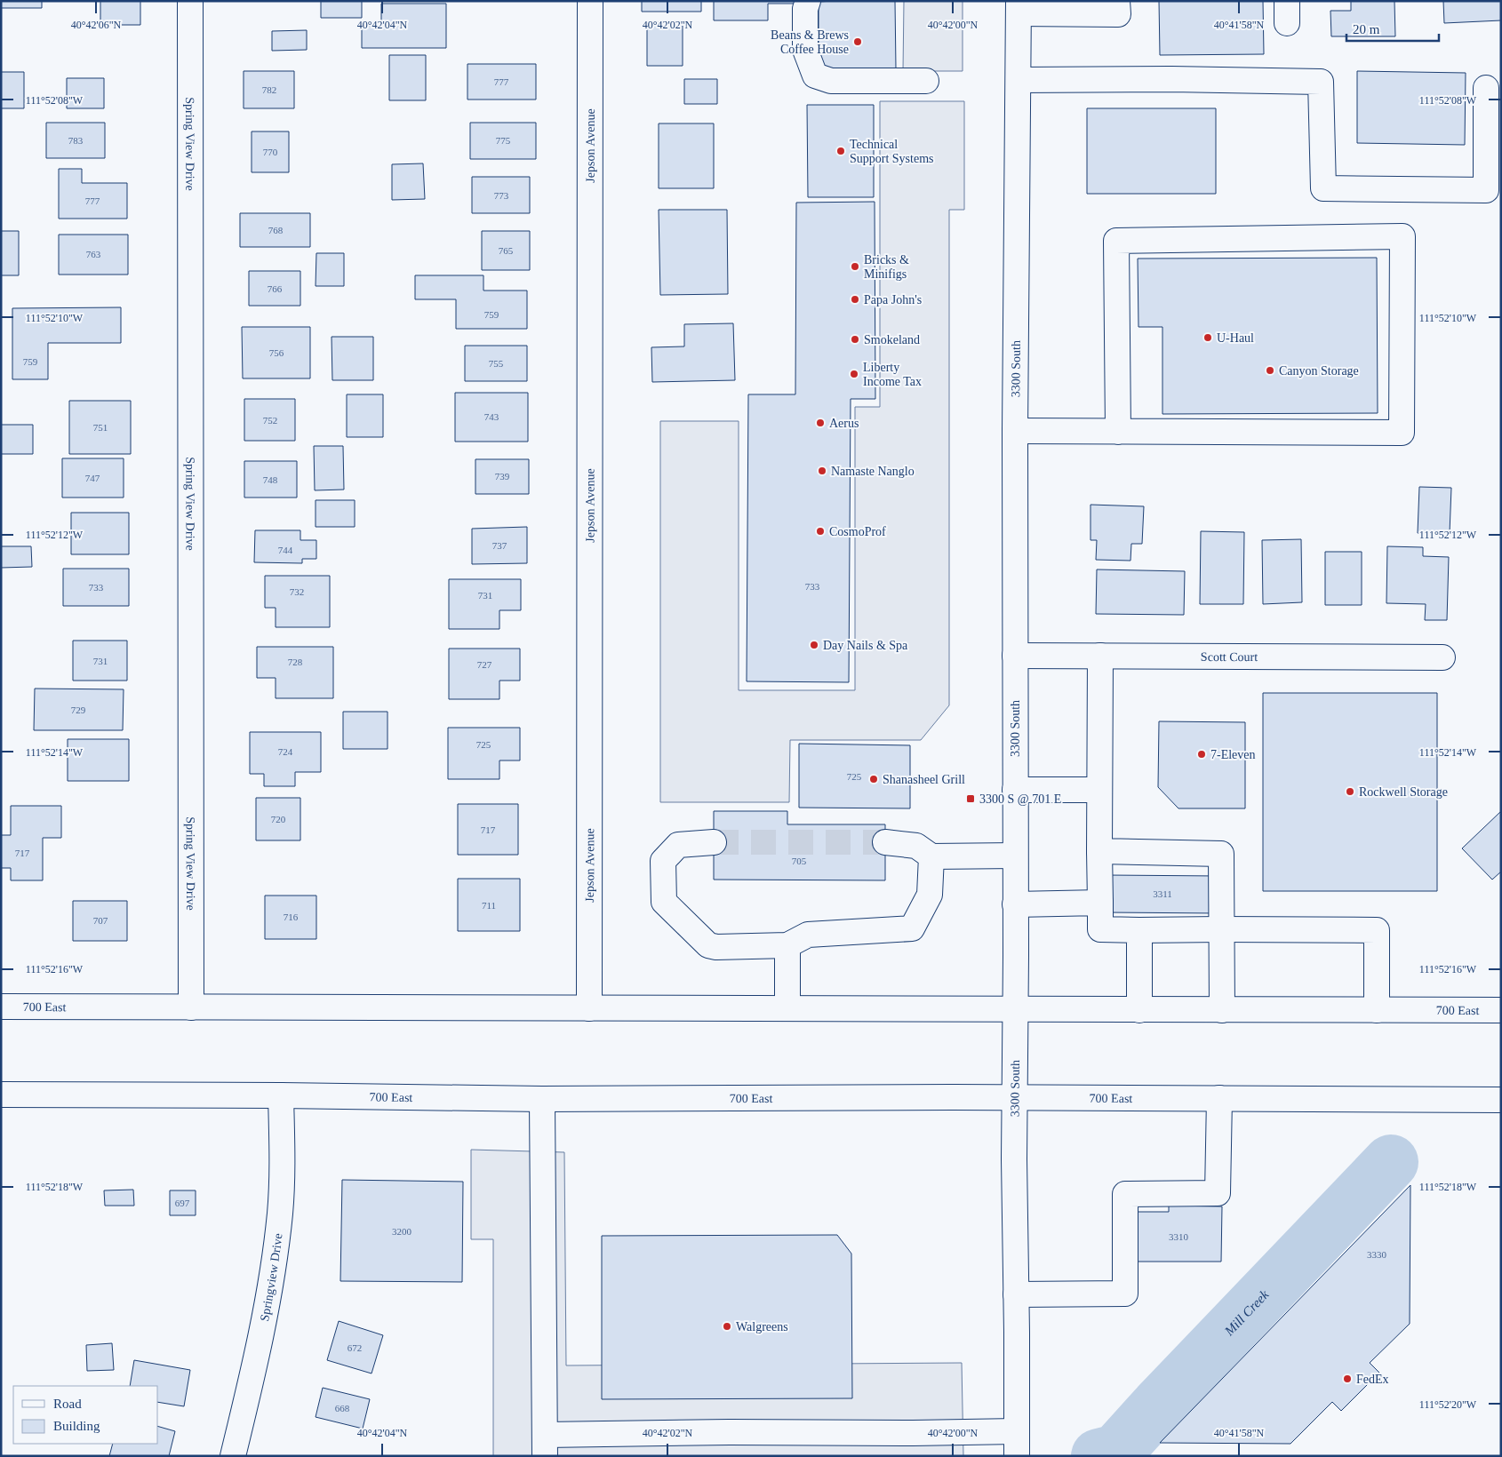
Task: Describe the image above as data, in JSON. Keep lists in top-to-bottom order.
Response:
{
  "streets": {
    "main road": [
      "Spring View Drive",
      "Jepson Avenue",
      "3300 South",
      "Scott Court",
      "700 East",
      "Springview Drive"
    ]
  },
  "crossings": [
    ["Spring View Drive", "700 East"],
    ["Jepson Avenue", "700 East"],
    ["3300 South", "Scott Court"],
    ["3300 South", "700 East"],
    ["700 East", "Springview Drive"]
  ],
  "water": ["Mill Creek"],
  "places": {
    "other": [
      "Beans & Brews Coffee House",
      "Technical Support Systems",
      "Bricks & Minifigs",
      "Papa John's",
      "U-Haul",
      "Smokeland",
      "Canyon Storage",
      "Liberty Income Tax",
      "Aerus",
      "Namaste Nanglo",
      "CosmoProf",
      "Day Nails & Spa",
      "7-Eleven",
      "Shanasheel Grill",
      "Rockwell Storage",
      "Walgreens",
      "FedEx"
    ],
    "transit": ["3300 S @ 701 E"]
  },
  "house_numbers": [
    "777",
    "782",
    "783",
    "775",
    "770",
    "773",
    "777",
    "768",
    "765",
    "763",
    "766",
    "759",
    "756",
    "759",
    "755",
    "743",
    "752",
    "751",
    "739",
    "747",
    "748",
    "737",
    "744",
    "733",
    "733",
    "732",
    "731",
    "731",
    "728",
    "727",
    "729",
    "725",
    "724",
    "725",
    "720",
    "717",
    "717",
    "705",
    "3311",
    "711",
    "716",
    "707",
    "697",
    "3200",
    "3310",
    "3330",
    "672",
    "668"
  ],
  "legend": ["Road", "Building"],
  "scale_bar": "20 m",
  "coordinates": [
    "40°42'06\"N",
    "40°42'04\"N",
    "40°42'02\"N",
    "40°42'00\"N",
    "40°41'58\"N",
    "111°52'08\"W",
    "111°52'10\"W",
    "111°52'12\"W",
    "111°52'14\"W",
    "111°52'16\"W",
    "111°52'18\"W",
    "111°52'20\"W"
  ]
}
